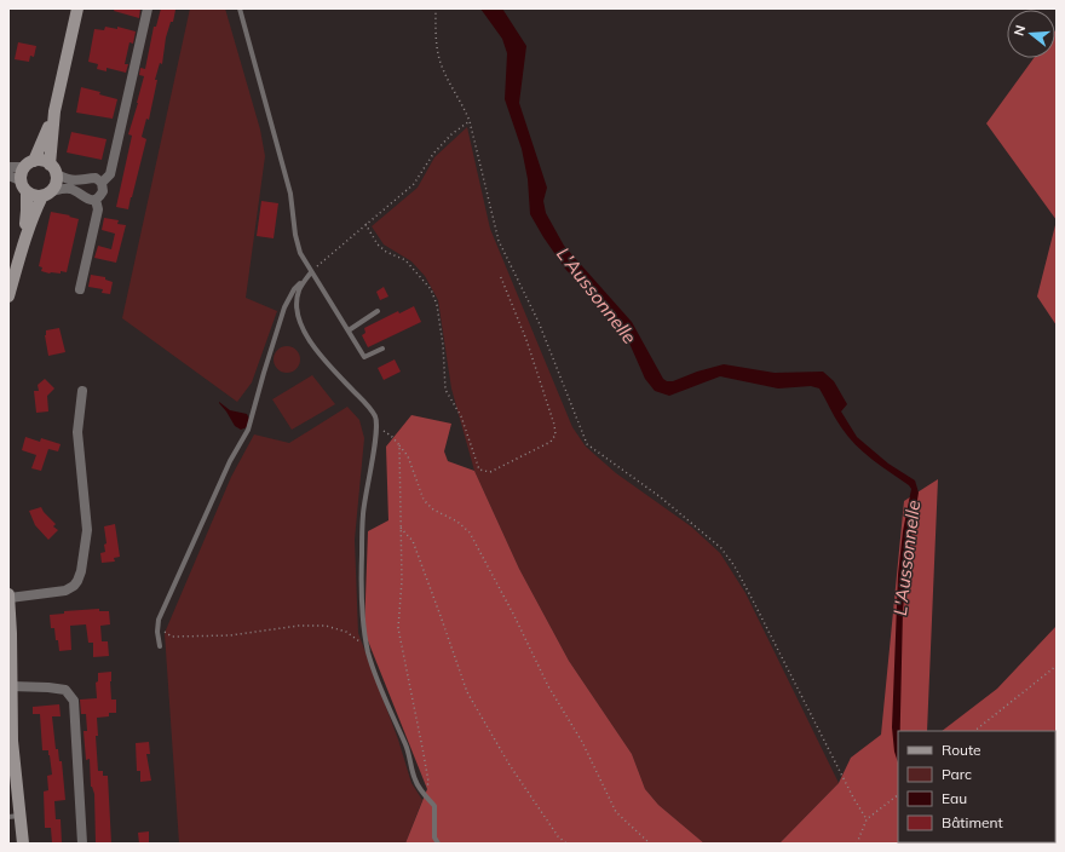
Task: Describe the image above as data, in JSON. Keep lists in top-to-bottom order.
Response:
{
  "water": ["L'Aussonnelle"],
  "legend": [
    "Route",
    "Parc",
    "Eau",
    "Bâtiment"
  ],
  "north": "left"
}
